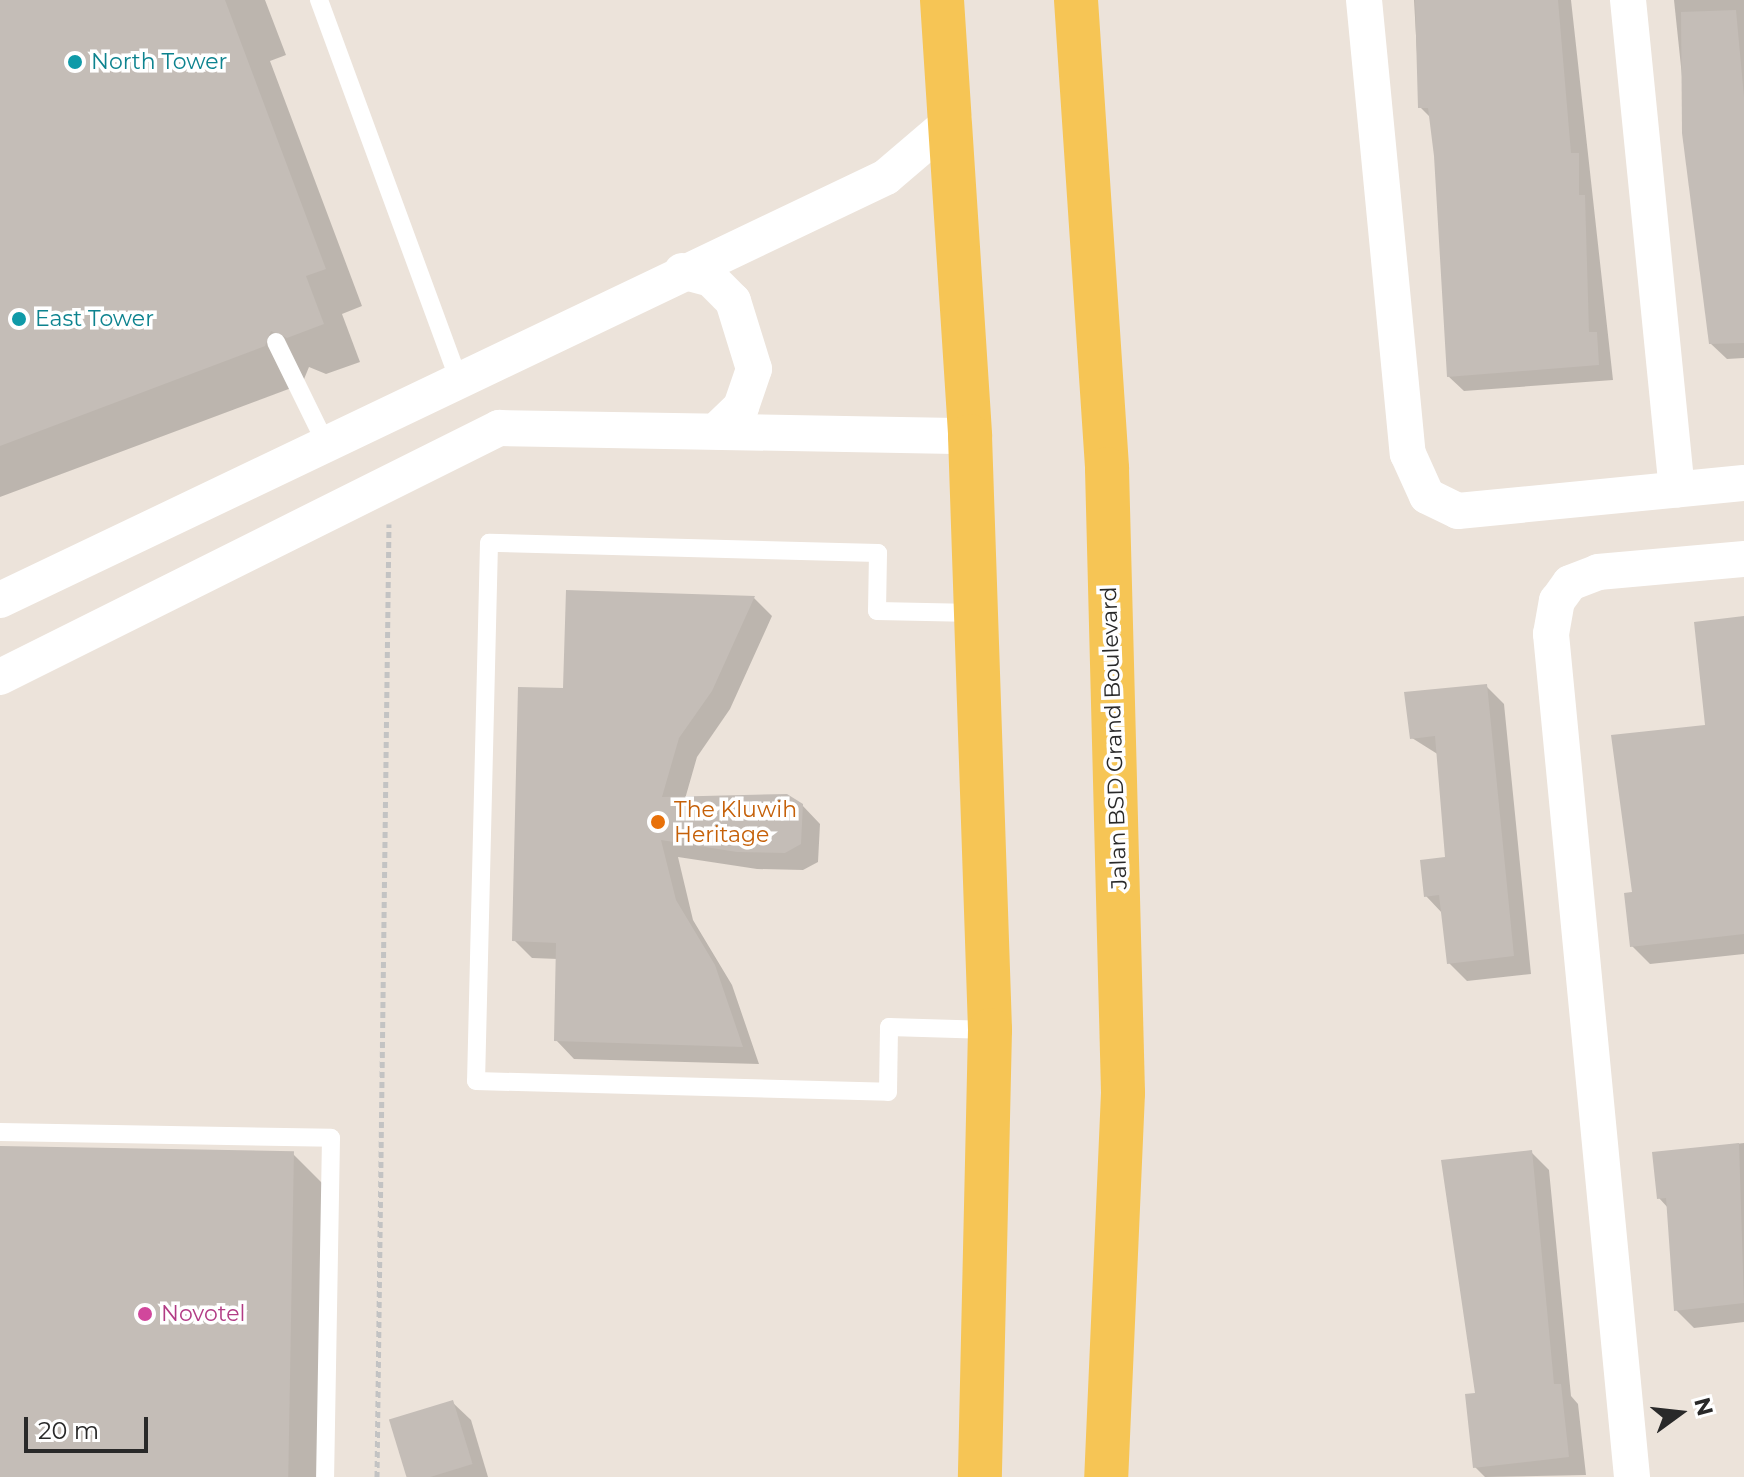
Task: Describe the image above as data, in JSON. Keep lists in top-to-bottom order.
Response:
{
  "streets": {
    "main road": ["Jalan BSD Grand Boulevard"]
  },
  "places": [
    "North Tower",
    "East Tower",
    "The Kluwih Heritage",
    "Novotel"
  ],
  "scale_bar": "20 m",
  "north": "right"
}
